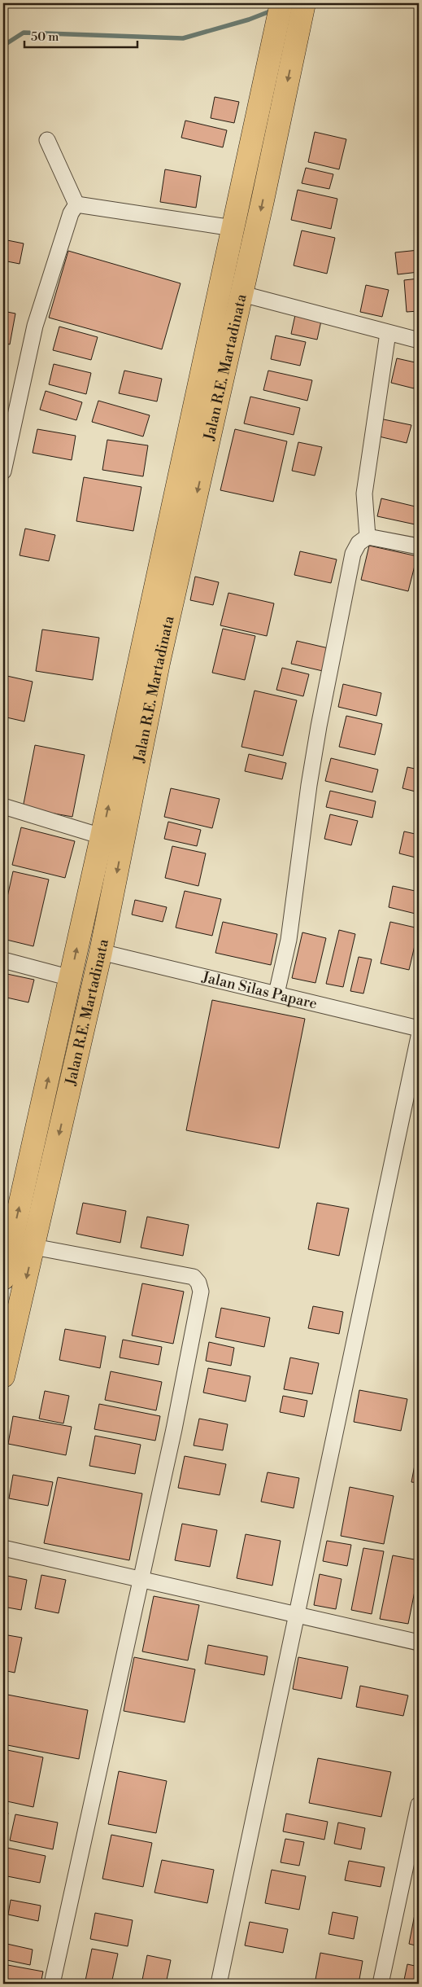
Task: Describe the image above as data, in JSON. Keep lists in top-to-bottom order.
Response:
{
  "streets": {
    "highway": ["Jalan R.E. Martadinata"],
    "street": ["Jalan Silas Papare"]
  },
  "crossings": [
    ["Jalan R.E. Martadinata", "Jalan Silas Papare"]
  ],
  "scale_bar": "50 m"
}
